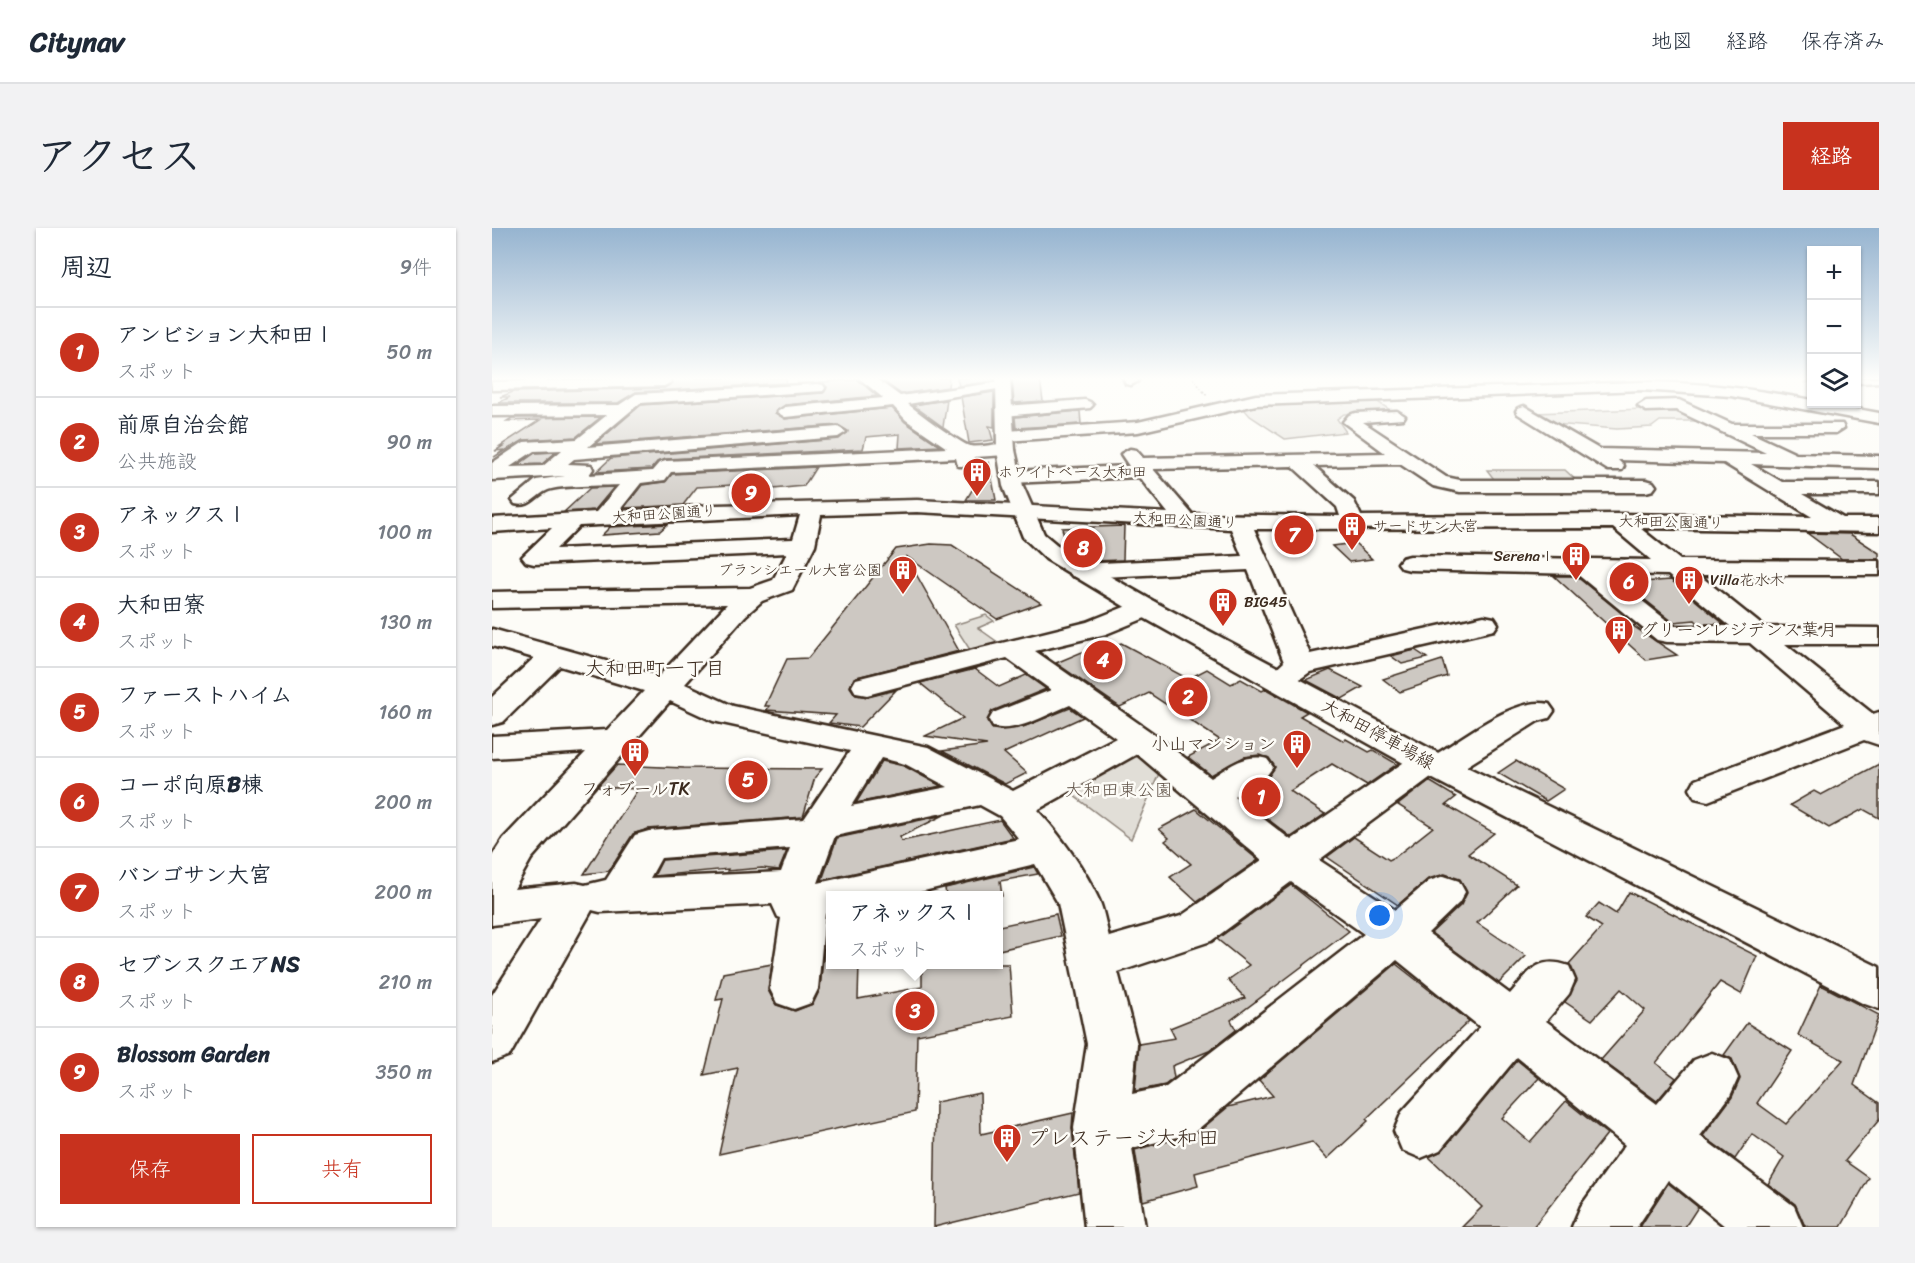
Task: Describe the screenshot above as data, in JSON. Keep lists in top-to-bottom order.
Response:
{
  "streets": {
    "street": ["大和田公園通り", "大和田停車場線"]
  },
  "crossings": [
    ["大和田公園通り", "大和田停車場線"]
  ],
  "districts": ["大和田町一丁目"],
  "parks": ["大和田東公園"],
  "places": {
    "building": [
      "ホワイトベース大和田",
      "サードサン大宮",
      "SerenaⅠ",
      "ブランシエール大宮公園",
      "Villa花水木",
      "BIG45",
      "グリーンレジデンス葉月",
      "小山マンション",
      "フォブールTK",
      "プレステージ大和田"
    ]
  },
  "page": {
    "header": "Citynav",
    "nav": ["地図", "経路", "保存済み"],
    "title": "アクセス",
    "buttons": [
      "経路",
      ["保存", "共有"]
    ],
    "heading": ["周辺", "9件"],
    "map_buttons": ["+", "−"],
    "list": [
      {
        "mark": "1",
        "name": "アンビション大和田Ⅰ",
        "note": "スポット",
        "value": "50 m"
      },
      {
        "mark": "2",
        "name": "前原自治会館",
        "note": "公共施設",
        "value": "90 m"
      },
      {
        "mark": "3",
        "name": "アネックスⅠ",
        "note": "スポット",
        "value": "100 m"
      },
      {
        "mark": "4",
        "name": "大和田寮",
        "note": "スポット",
        "value": "130 m"
      },
      {
        "mark": "5",
        "name": "ファーストハイム",
        "note": "スポット",
        "value": "160 m"
      },
      {
        "mark": "6",
        "name": "コーポ向原B棟",
        "note": "スポット",
        "value": "200 m"
      },
      {
        "mark": "7",
        "name": "バンゴサン大宮",
        "note": "スポット",
        "value": "200 m"
      },
      {
        "mark": "8",
        "name": "セブンスクエアNS",
        "note": "スポット",
        "value": "210 m"
      },
      {
        "mark": "9",
        "name": "Blossom Garden",
        "note": "スポット",
        "value": "350 m"
      }
    ],
    "pins": [
      "9",
      "7",
      "8",
      "6",
      "4",
      "2",
      "5",
      "1",
      "3"
    ],
    "popup": ["アネックスⅠ", "スポット"]
  }
}
